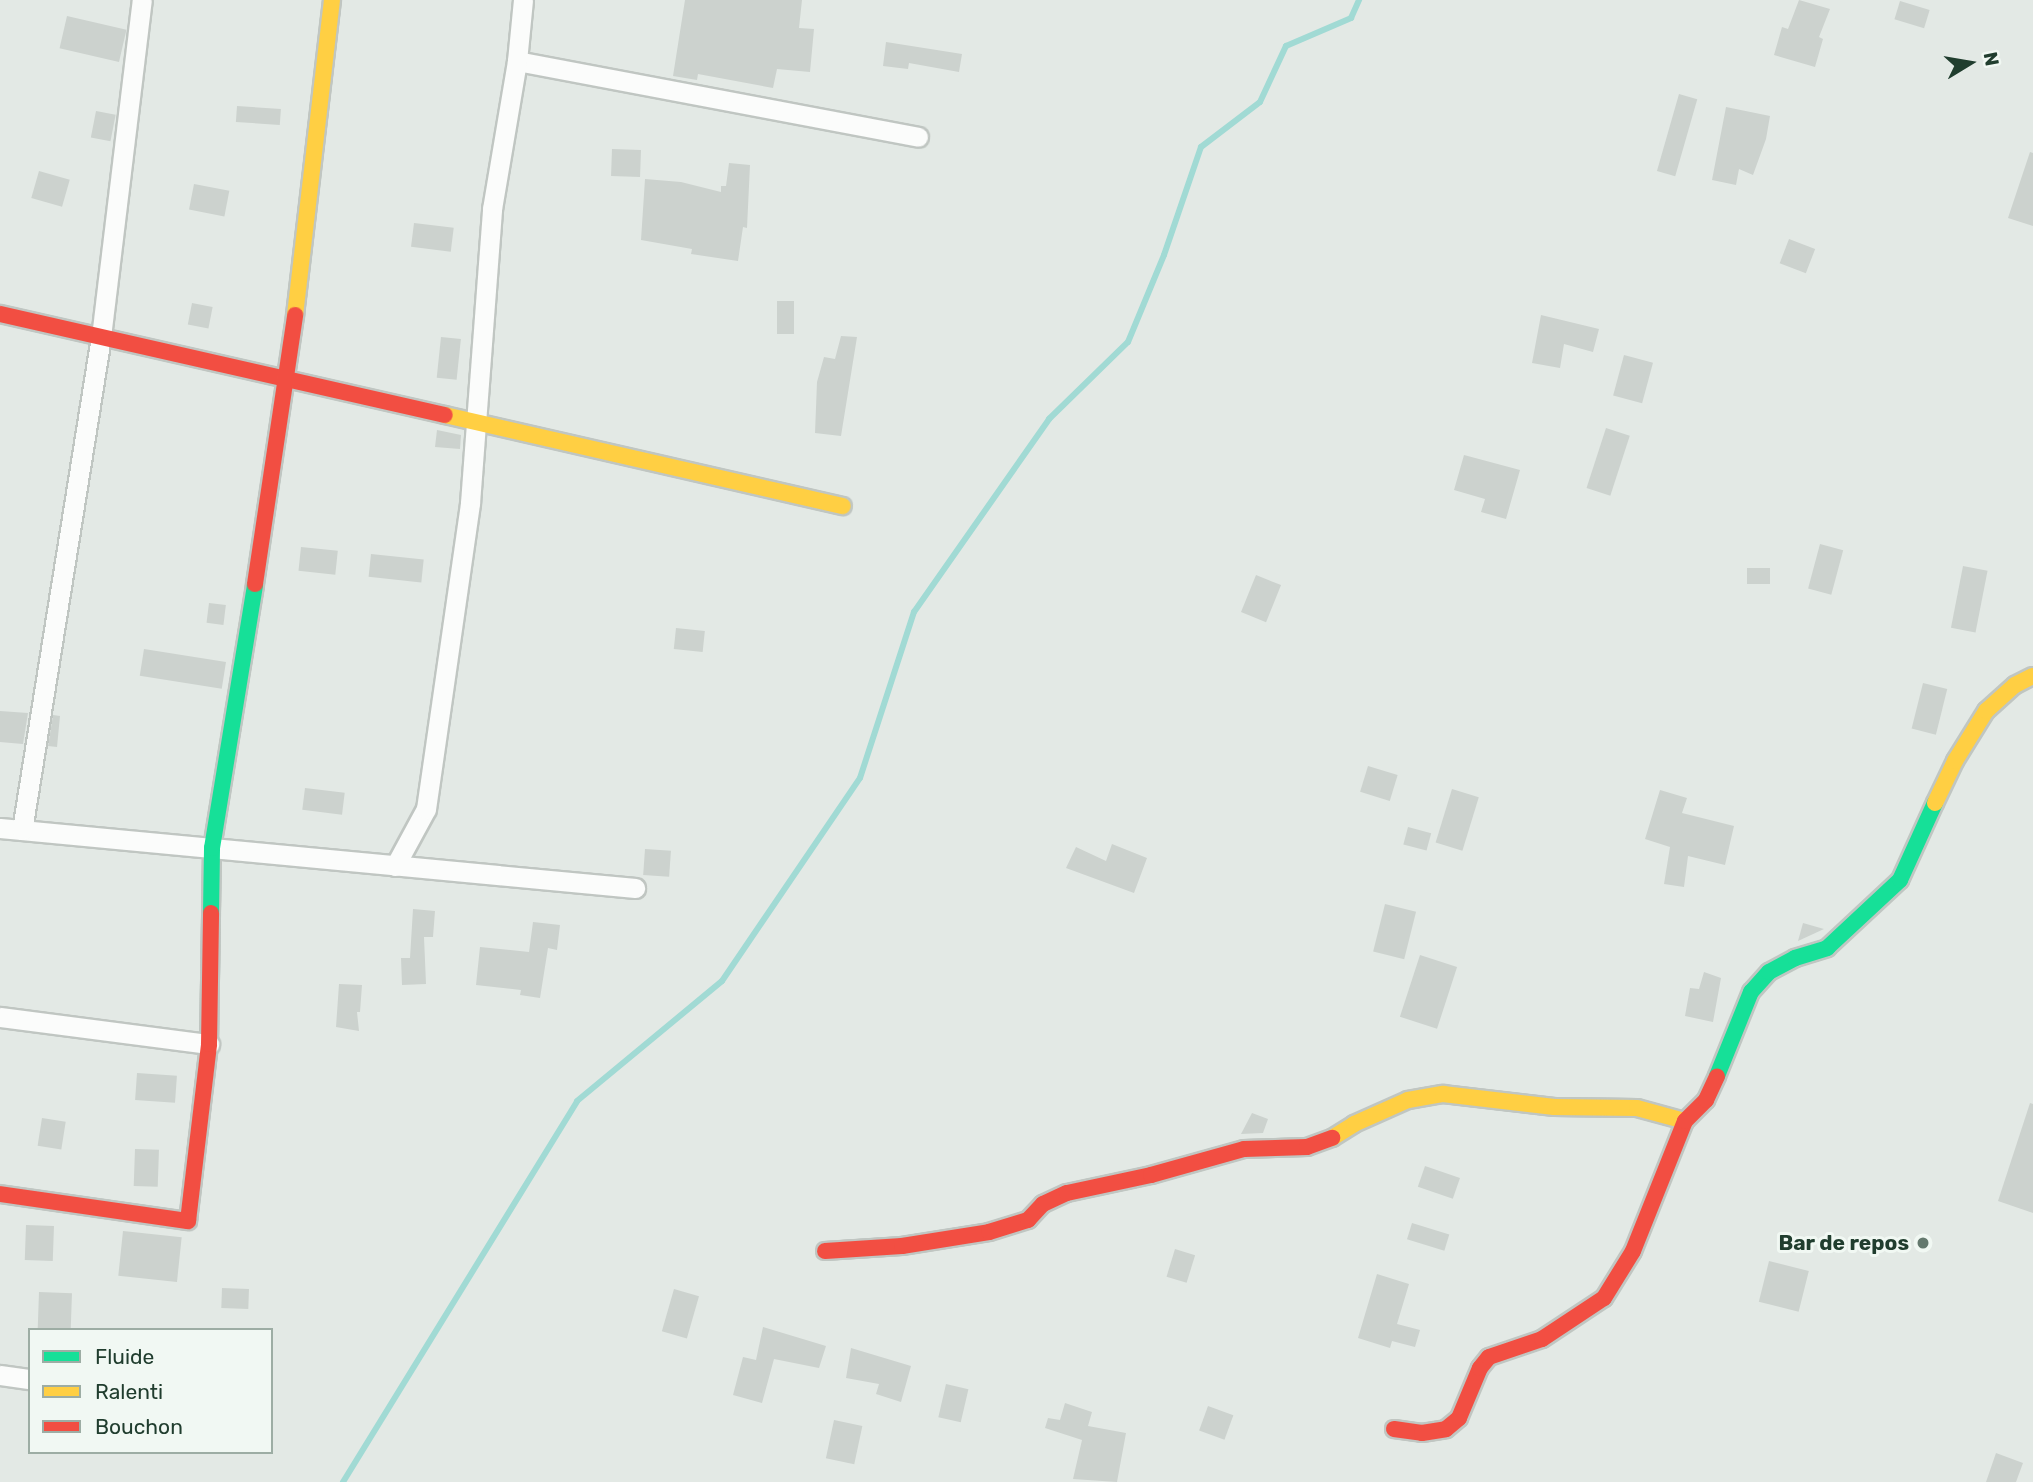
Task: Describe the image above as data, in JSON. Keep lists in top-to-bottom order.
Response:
{
  "places": ["Bar de repos"],
  "legend": ["Fluide", "Ralenti", "Bouchon"],
  "north": "right"
}
